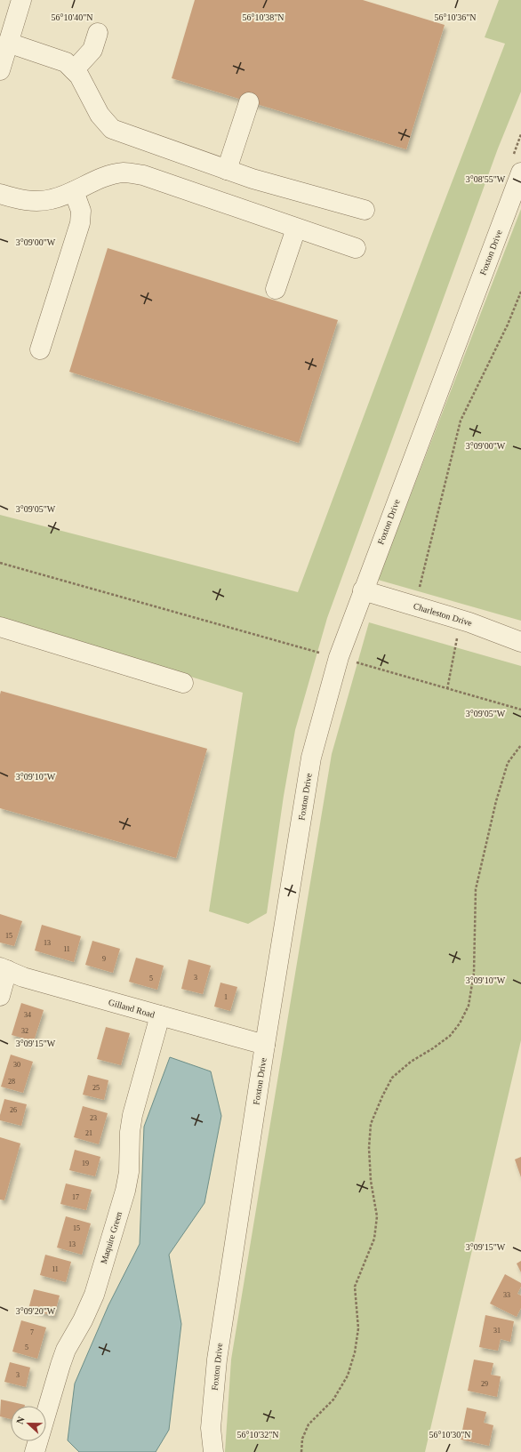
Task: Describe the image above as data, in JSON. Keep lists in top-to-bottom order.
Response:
{
  "streets": {
    "street": [
      "Foxton Drive",
      "Charleston Drive",
      "Gilland Road",
      "Maquire Green"
    ]
  },
  "crossings": [
    ["Foxton Drive", "Charleston Drive"],
    ["Foxton Drive", "Gilland Road"],
    ["Gilland Road", "Maquire Green"]
  ],
  "house_numbers": [
    "15",
    "13",
    "11",
    "9",
    "3",
    "5",
    "1",
    "34",
    "32",
    "30",
    "28",
    "25",
    "26",
    "23",
    "21",
    "19",
    "17",
    "15",
    "13",
    "11",
    "33",
    "31",
    "7",
    "5",
    "3",
    "29"
  ],
  "north": "left",
  "coordinates": [
    "56°10'40\"N",
    "56°10'38\"N",
    "56°10'36\"N",
    "3°08'55\"W",
    "3°09'00\"W",
    "3°09'05\"W",
    "3°09'10\"W",
    "3°09'15\"W",
    "3°09'20\"W",
    "56°10'32\"N",
    "56°10'30\"N"
  ]
}
